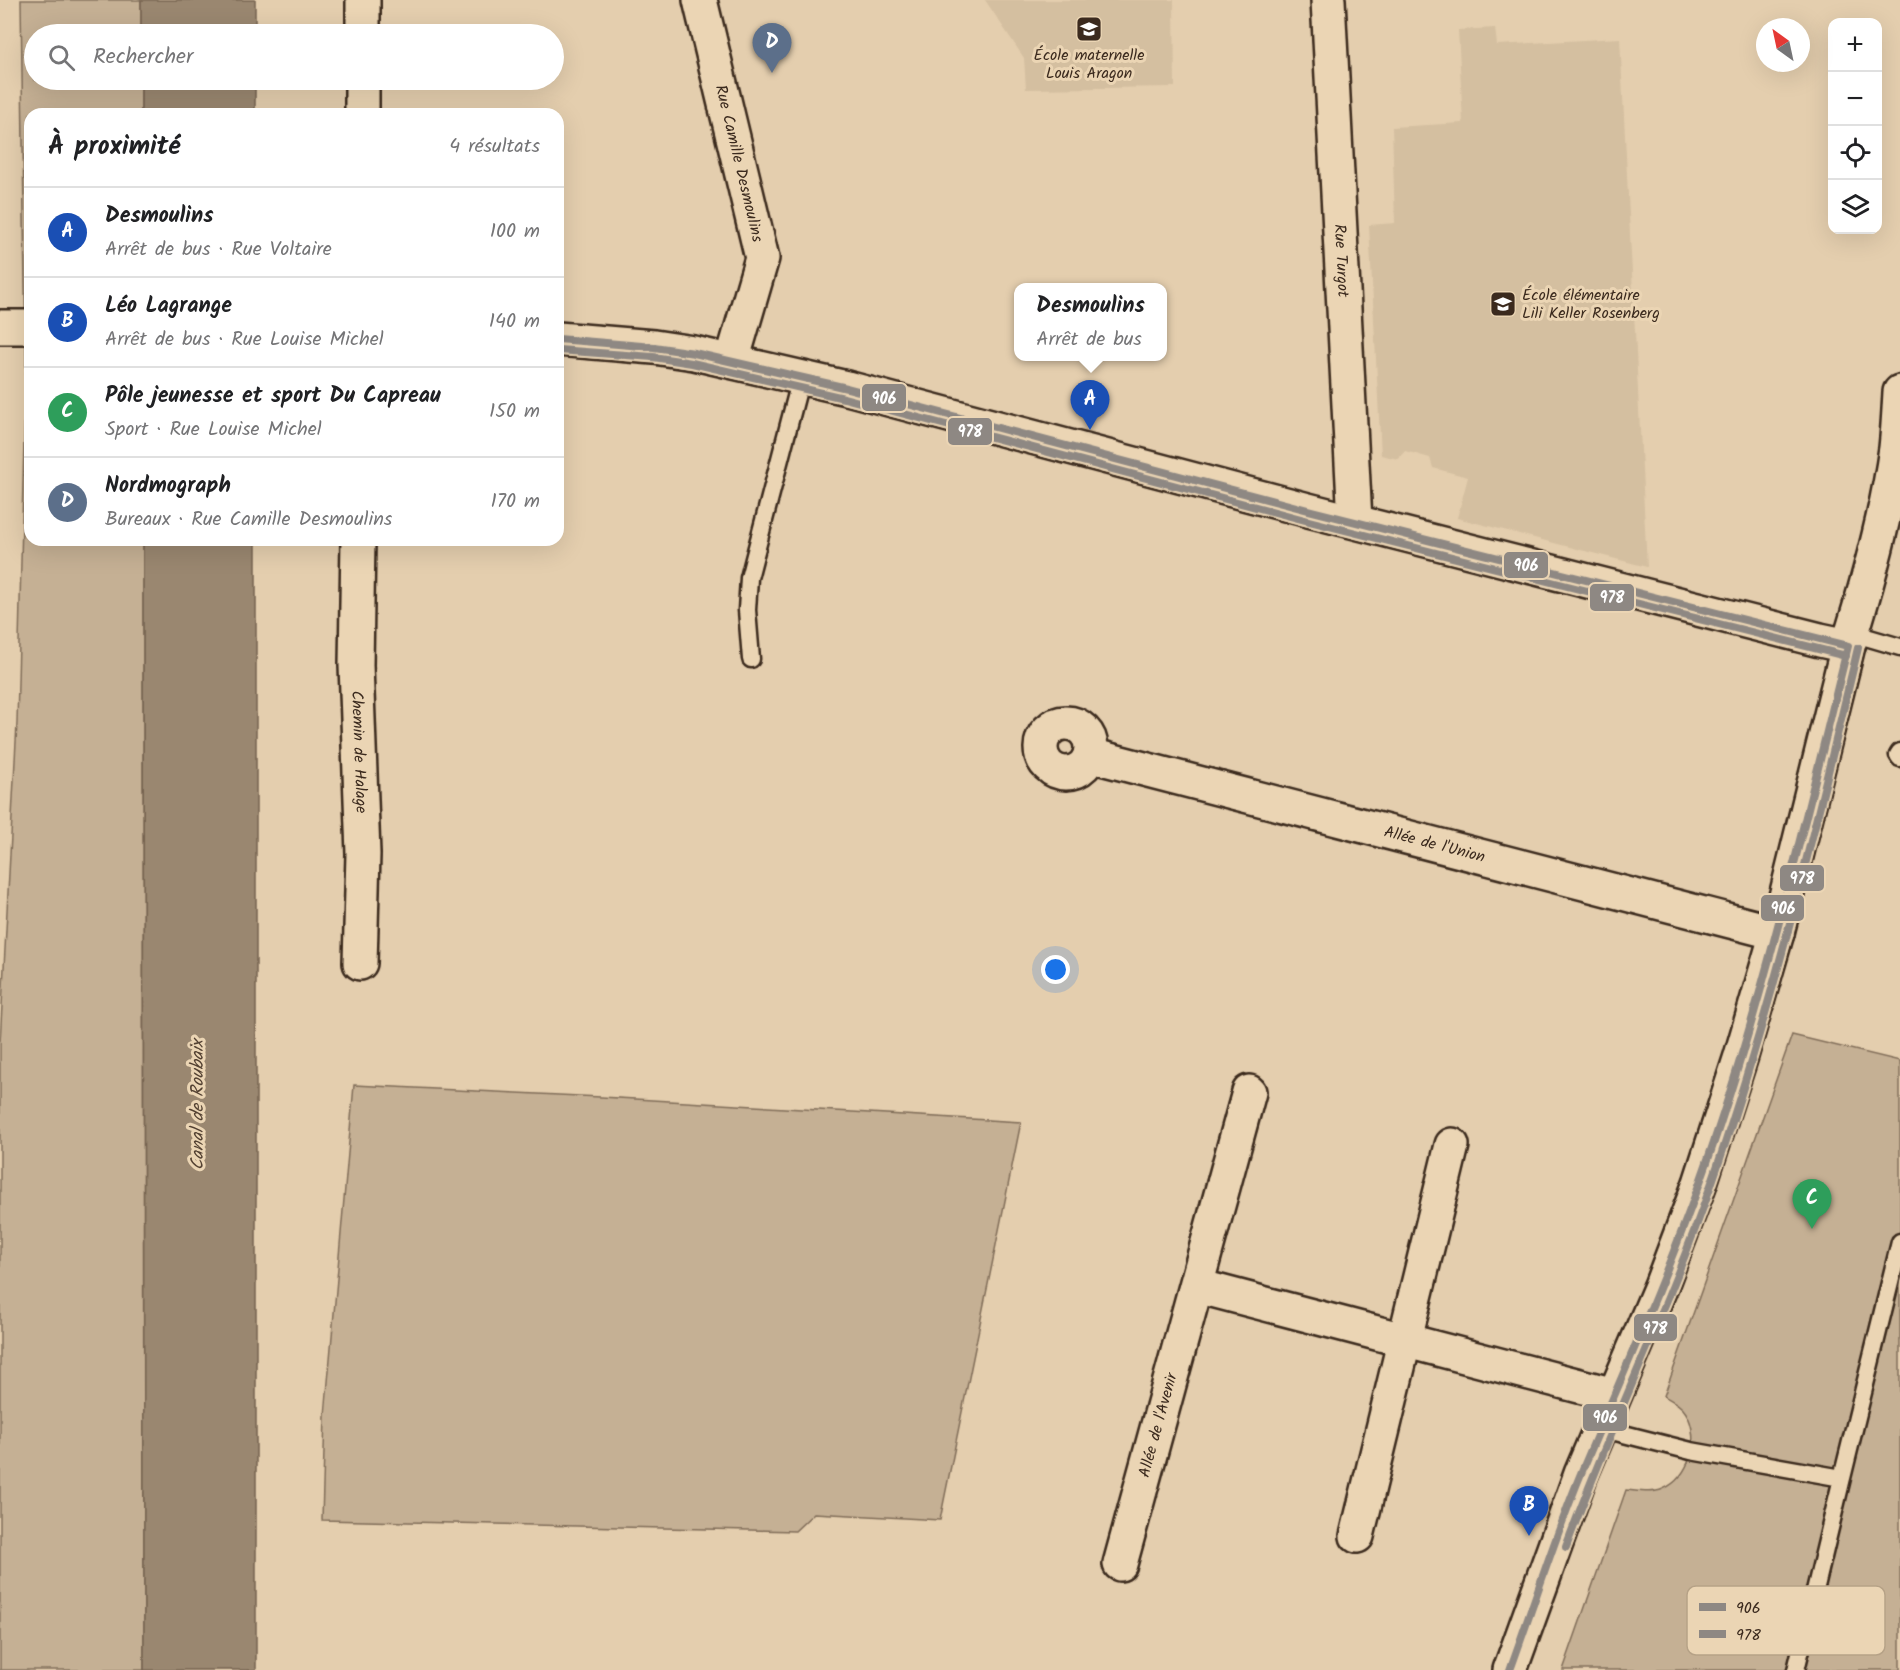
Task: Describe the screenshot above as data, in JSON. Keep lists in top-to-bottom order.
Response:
{
  "streets": {
    "street": [
      "Rue Camille Desmoulins",
      "Rue Turgot",
      "Chemin de Halage",
      "Allée de l'Union",
      "Allée de l'Avenir"
    ]
  },
  "water": ["Canal de Roubaix"],
  "places": {
    "school or university": ["École maternelle Louis Aragon", "École élémentaire Lili Keller Rosenberg"]
  },
  "lines": ["transit line 906", "transit line 978"],
  "legend": ["906", "978"],
  "north": "top left",
  "page": {
    "map_buttons": ["+", "−"],
    "pins": [
      "D",
      "A",
      "C",
      "B"
    ],
    "search": "Rechercher",
    "heading": ["À proximité", "4 résultats"],
    "list": [
      {
        "mark": "A",
        "name": "Desmoulins",
        "note": "Arrêt de bus · Rue Voltaire",
        "value": "100 m"
      },
      {
        "mark": "B",
        "name": "Léo Lagrange",
        "note": "Arrêt de bus · Rue Louise Michel",
        "value": "140 m"
      },
      {
        "mark": "C",
        "name": "Pôle jeunesse et sport Du Capreau",
        "note": "Sport · Rue Louise Michel",
        "value": "150 m"
      },
      {
        "mark": "D",
        "name": "Nordmograph",
        "note": "Bureaux · Rue Camille Desmoulins",
        "value": "170 m"
      }
    ],
    "popup": ["Desmoulins", "Arrêt de bus"]
  }
}
